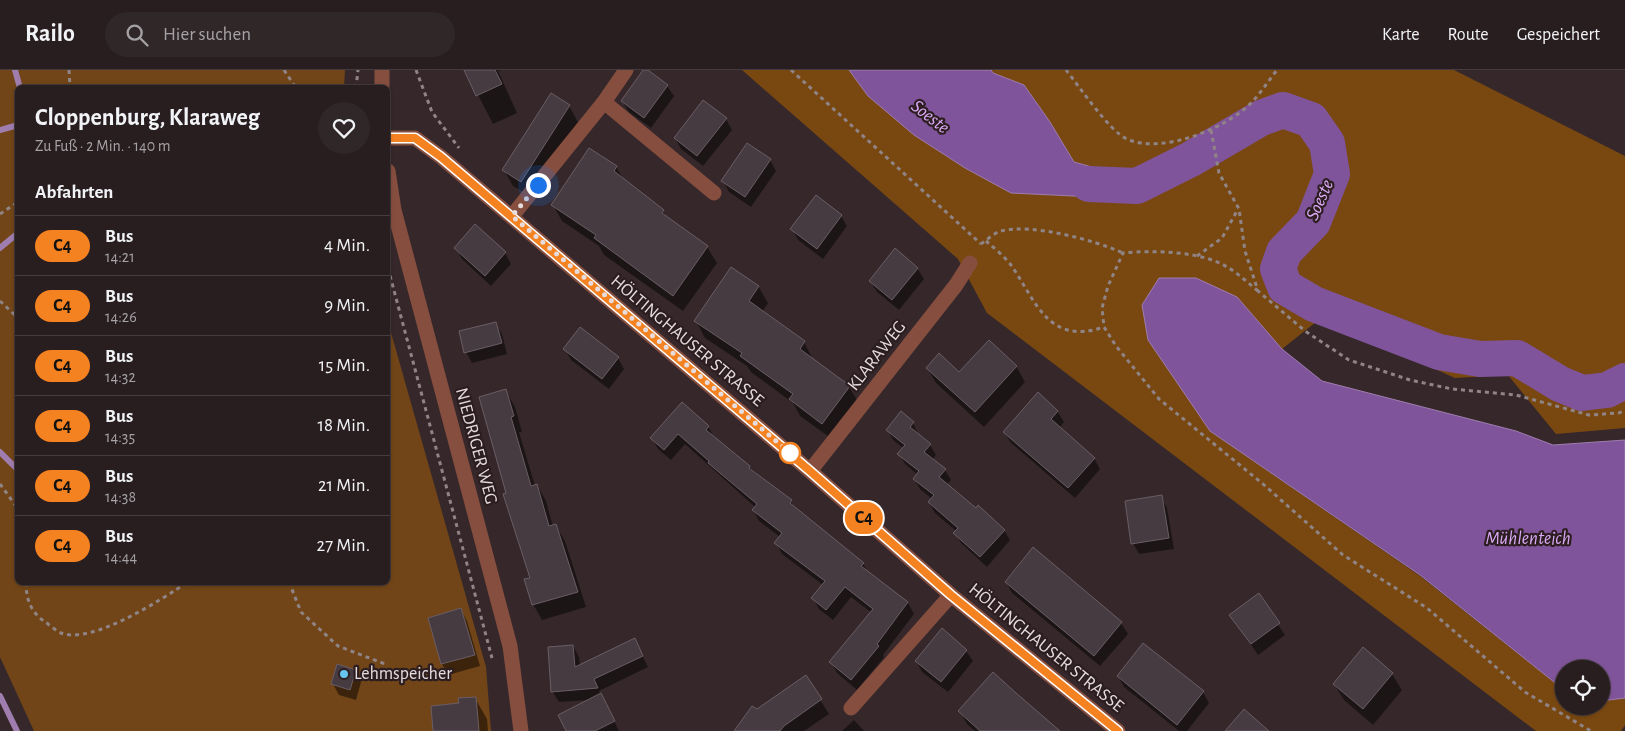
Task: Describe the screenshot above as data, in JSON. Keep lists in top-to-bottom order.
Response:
{
  "streets": {
    "street": ["HÖLTINGHAUSER STRASSE", "KLARAWEG", "NIEDRIGER WEG"]
  },
  "crossings": [
    ["HÖLTINGHAUSER STRASSE", "KLARAWEG"]
  ],
  "water": ["Soeste", "Mühlenteich"],
  "places": ["Lehmspeicher"],
  "lines": ["bus line C4"],
  "page": {
    "header": "Railo",
    "search": "Hier suchen",
    "nav": ["Karte", "Route", "Gespeichert"],
    "on_map": "C4",
    "heading": [
      ["Cloppenburg, Klaraweg", "Zu Fuß · 2 Min. · 140 m"],
      "Abfahrten"
    ],
    "list": [
      {
        "mark": "C4",
        "name": "Bus",
        "note": "14:21",
        "value": "4 Min."
      },
      {
        "mark": "C4",
        "name": "Bus",
        "note": "14:26",
        "value": "9 Min."
      },
      {
        "mark": "C4",
        "name": "Bus",
        "note": "14:32",
        "value": "15 Min."
      },
      {
        "mark": "C4",
        "name": "Bus",
        "note": "14:35",
        "value": "18 Min."
      },
      {
        "mark": "C4",
        "name": "Bus",
        "note": "14:38",
        "value": "21 Min."
      },
      {
        "mark": "C4",
        "name": "Bus",
        "note": "14:44",
        "value": "27 Min."
      }
    ]
  }
}
